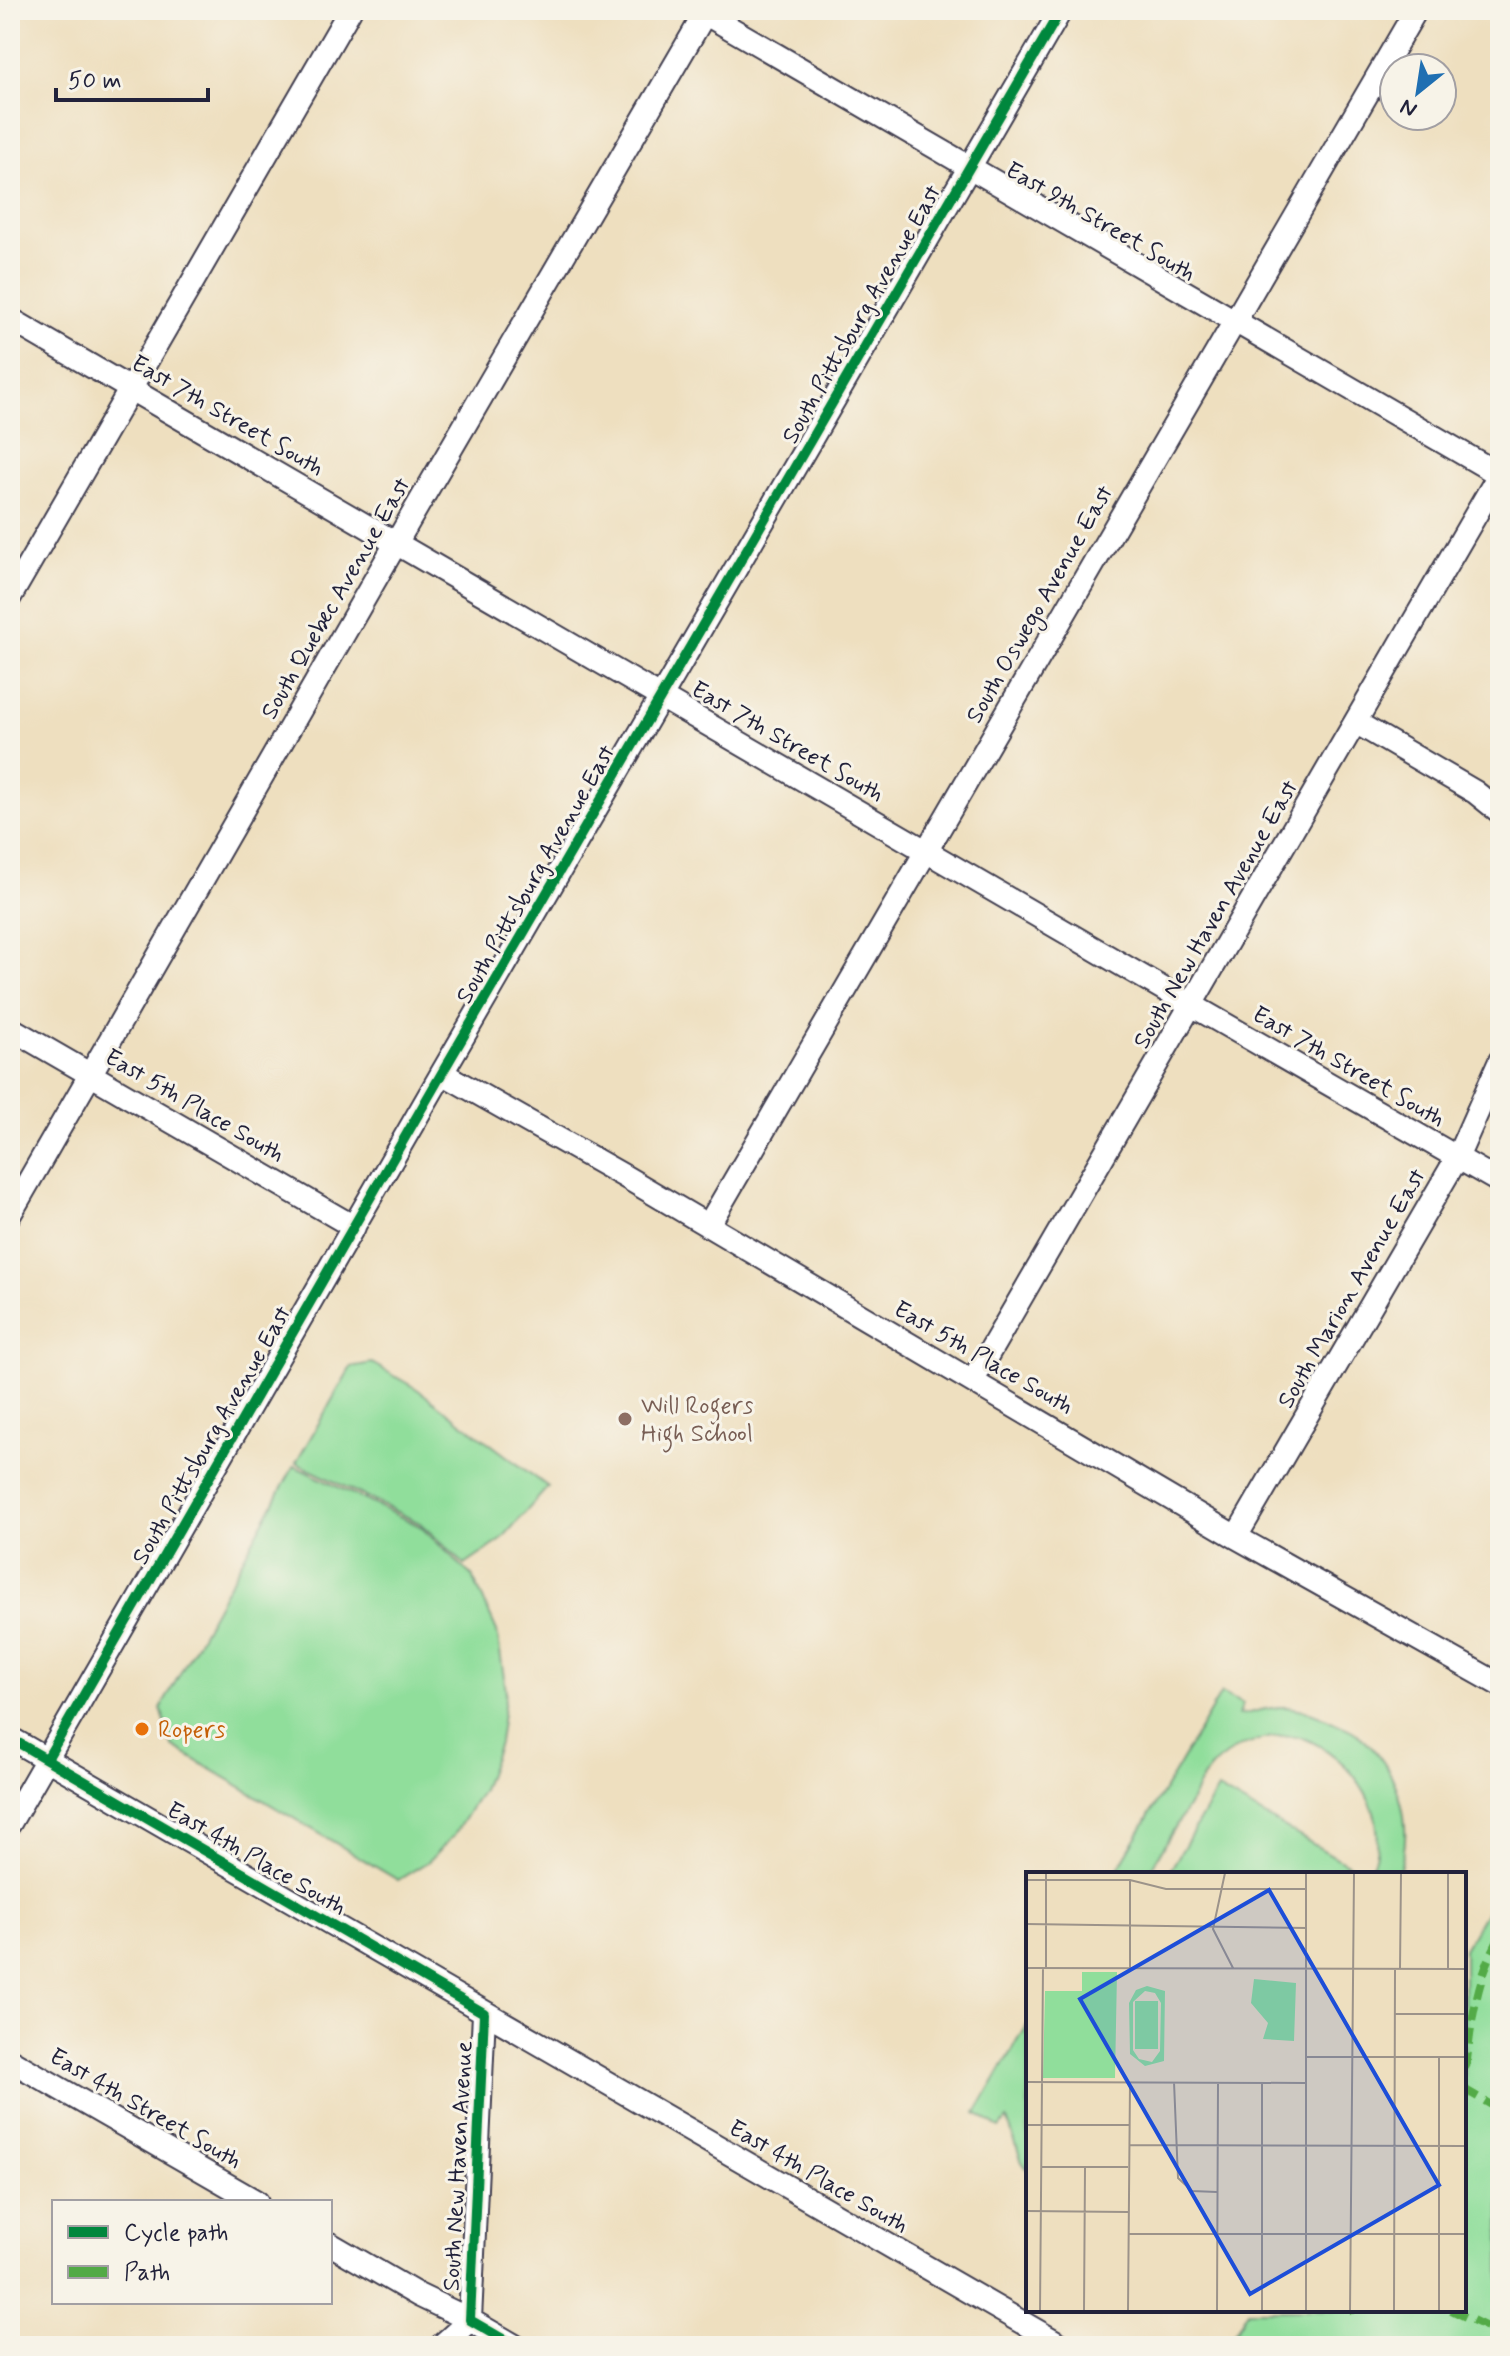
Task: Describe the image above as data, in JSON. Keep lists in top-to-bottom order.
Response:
{
  "streets": {
    "street": [
      "East 9th Street South",
      "South Pittsburg Avenue East",
      "East 7th Street South",
      "South Quebec Avenue East",
      "South Oswego Avenue East",
      "South New Haven Avenue East",
      "East 5th Place South",
      "South Marion Avenue East",
      "East 4th Place South",
      "East 4th Street South",
      "South New Haven Avenue"
    ]
  },
  "crossings": [
    ["East 9th Street South", "South Pittsburg Avenue East"],
    ["East 9th Street South", "South Quebec Avenue East"],
    ["East 9th Street South", "South Oswego Avenue East"],
    ["East 9th Street South", "South New Haven Avenue East"],
    ["South Pittsburg Avenue East", "East 7th Street South"],
    ["South Pittsburg Avenue East", "East 5th Place South"],
    ["South Pittsburg Avenue East", "East 4th Place South"],
    ["East 7th Street South", "South Quebec Avenue East"],
    ["East 7th Street South", "South Oswego Avenue East"],
    ["East 7th Street South", "South New Haven Avenue East"],
    ["East 7th Street South", "South Marion Avenue East"],
    ["South Quebec Avenue East", "East 5th Place South"],
    ["South Oswego Avenue East", "East 5th Place South"],
    ["South New Haven Avenue East", "East 5th Place South"],
    ["East 5th Place South", "South Marion Avenue East"],
    ["East 4th Place South", "South New Haven Avenue"]
  ],
  "places": ["Will Rogers High School", "Ropers"],
  "legend": ["Cycle path", "Path"],
  "scale_bar": "50 m",
  "north": "bottom left"
}
